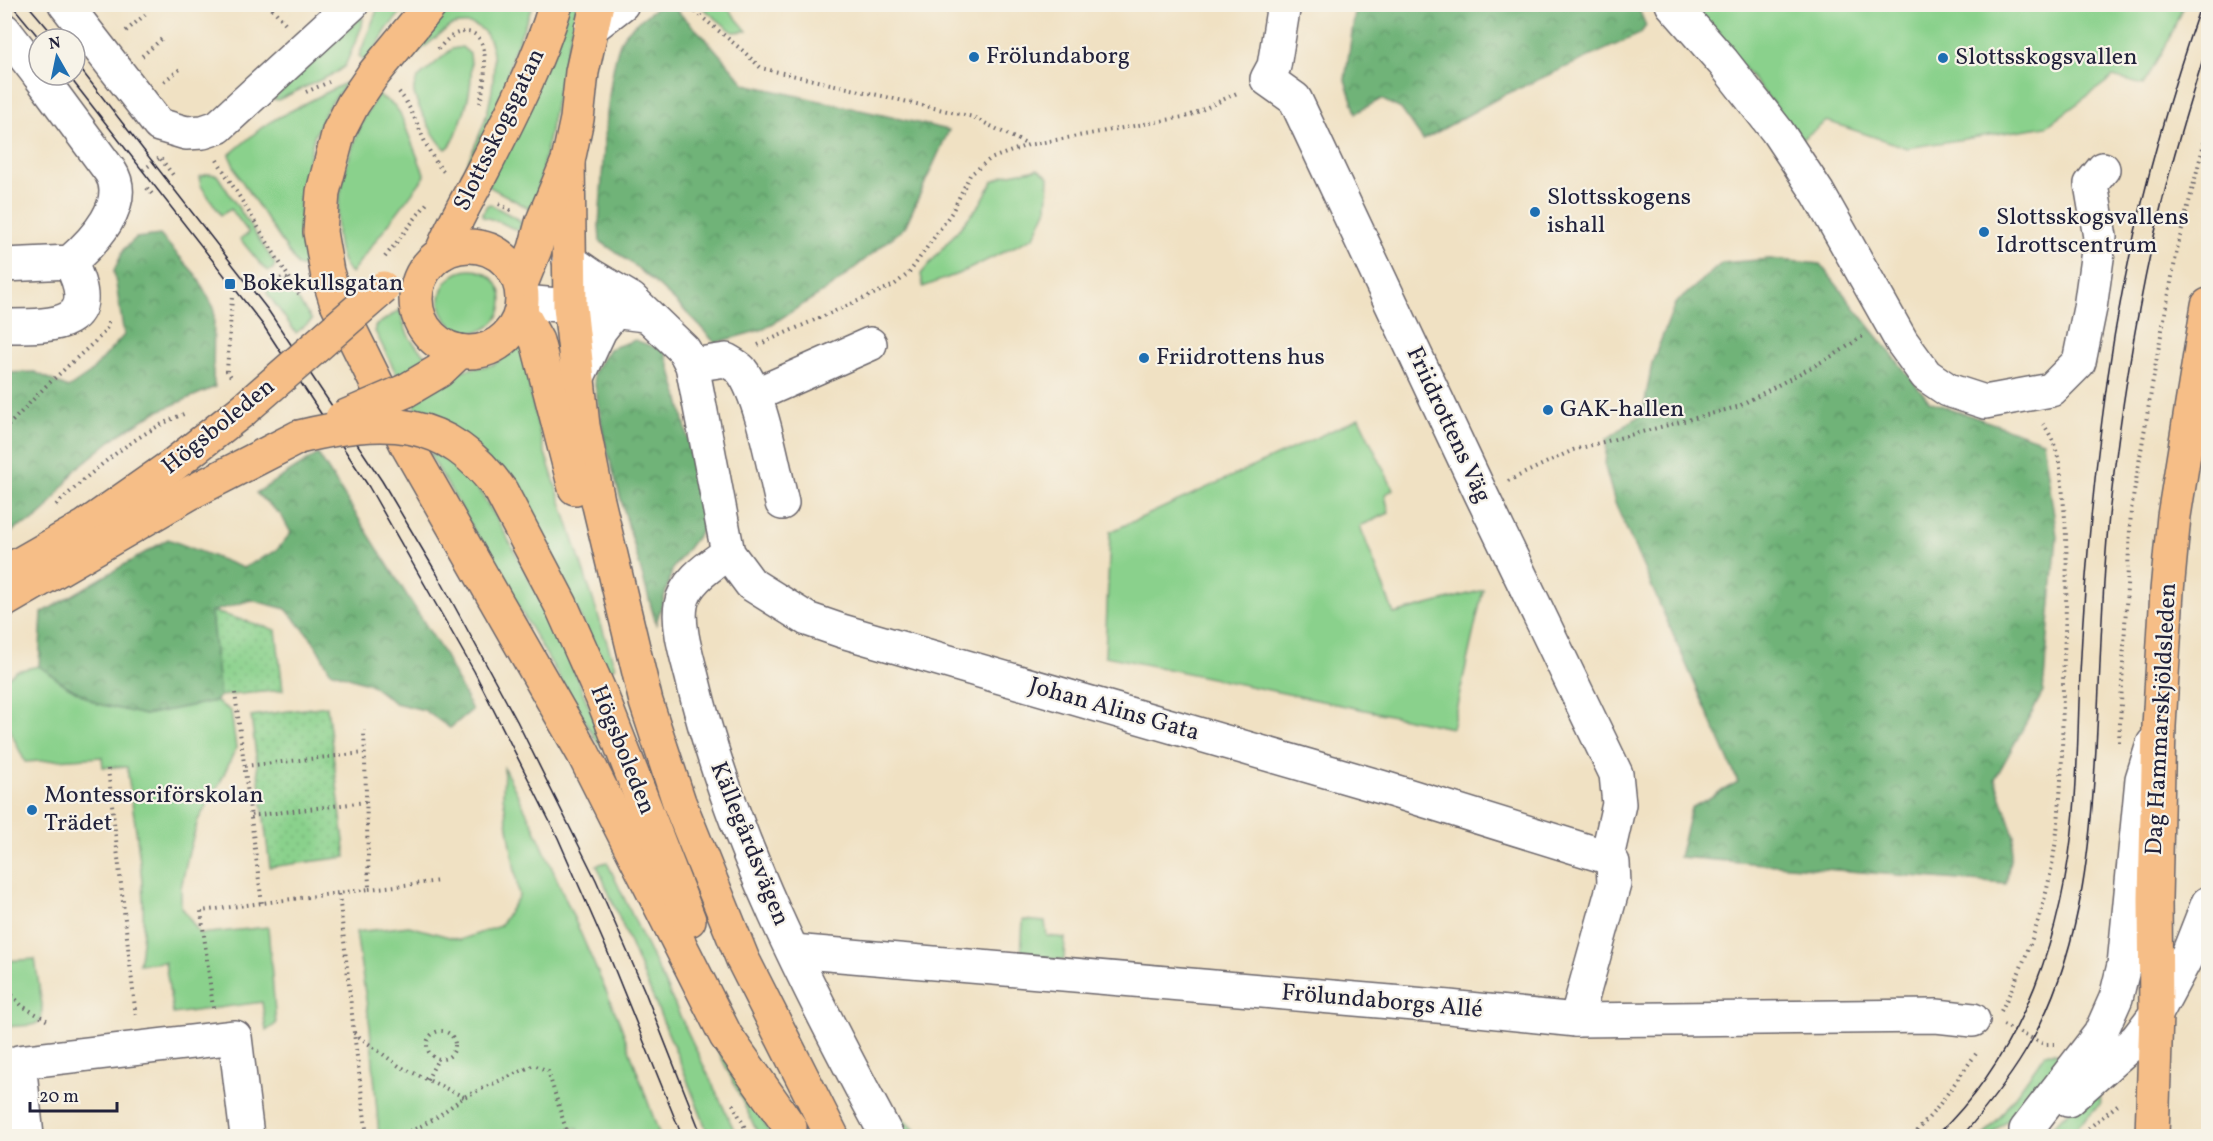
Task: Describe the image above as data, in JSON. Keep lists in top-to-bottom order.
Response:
{
  "streets": {
    "main road": ["Slottsskogsgatan", "Högsboleden", "Dag Hammarskjöldsleden"],
    "street": [
      "Friidrottens Väg",
      "Johan Alins Gata",
      "Källegårdsvägen",
      "Frölundaborgs Allé"
    ]
  },
  "crossings": [
    ["Slottsskogsgatan", "Högsboleden"],
    ["Slottsskogsgatan", "Johan Alins Gata"],
    ["Friidrottens Väg", "Johan Alins Gata"],
    ["Johan Alins Gata", "Källegårdsvägen"],
    ["Källegårdsvägen", "Frölundaborgs Allé"]
  ],
  "places": {
    "other": [
      "Frölundaborg",
      "Slottsskogsvallen",
      "Slottsskogens ishall",
      "Slottsskogsvallens Idrottscentrum",
      "Friidrottens hus",
      "GAK-hallen",
      "Montessoriförskolan Trädet"
    ],
    "transit": ["Bokekullsgatan"]
  },
  "scale_bar": "20 m",
  "north": "top"
}
